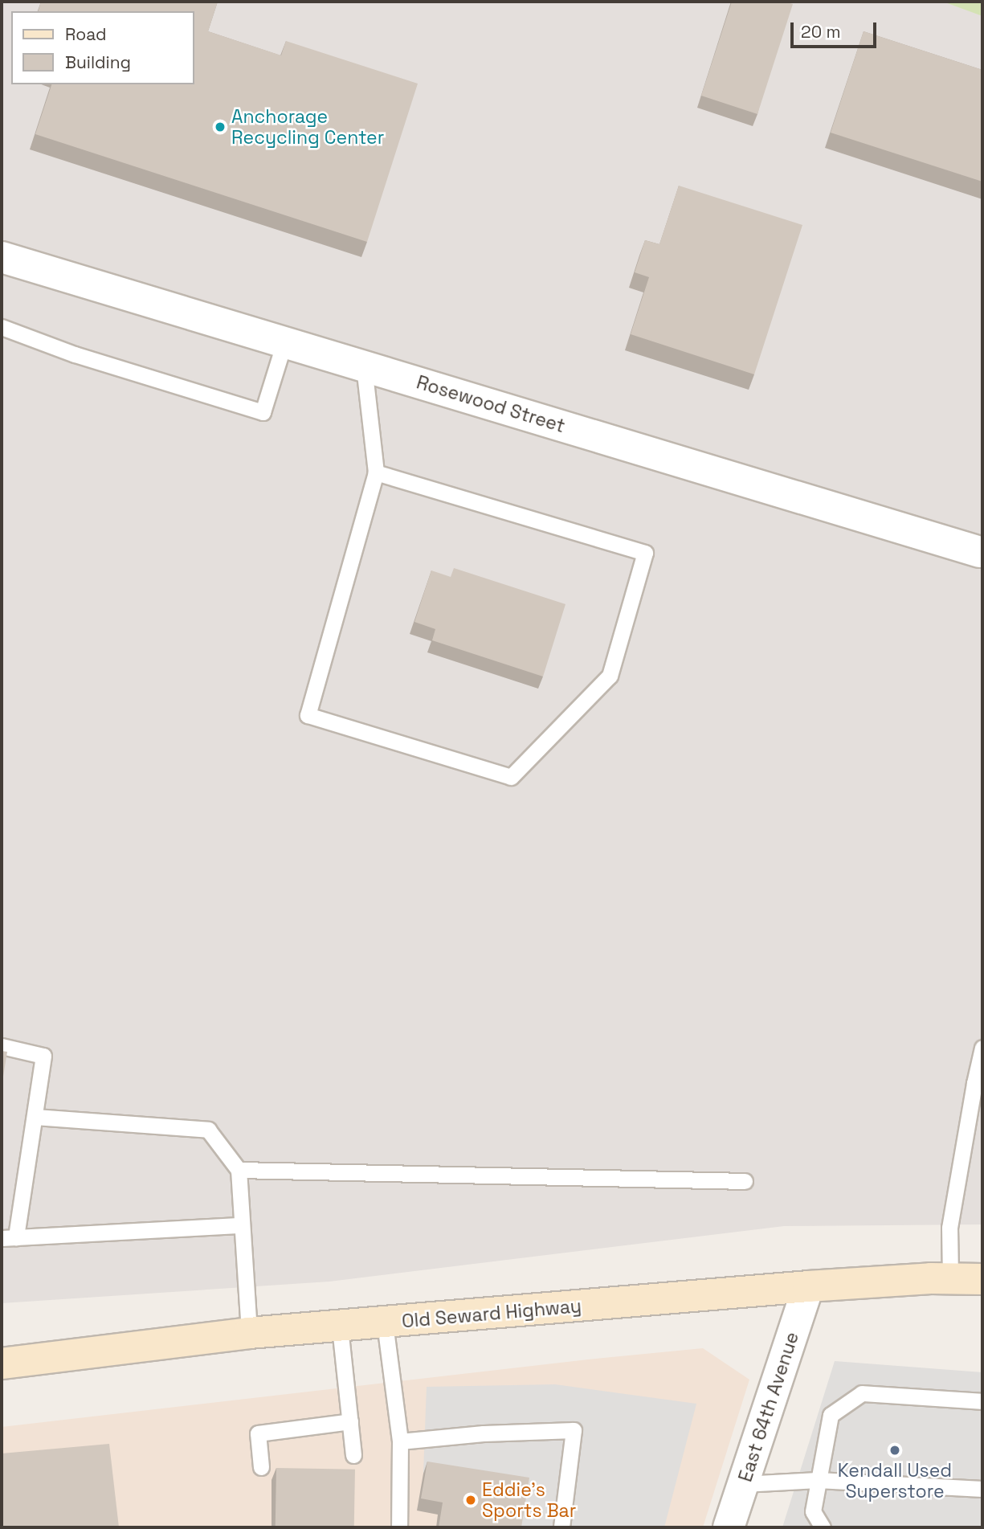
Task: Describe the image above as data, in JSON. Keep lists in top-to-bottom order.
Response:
{
  "streets": {
    "main road": ["Old Seward Highway"],
    "street": ["Rosewood Street", "East 64th Avenue"]
  },
  "crossings": [
    ["Old Seward Highway", "East 64th Avenue"]
  ],
  "places": ["Anchorage Recycling Center", "Kendall Used Superstore", "Eddie's Sports Bar"],
  "legend": ["Road", "Building"],
  "scale_bar": "20 m"
}
